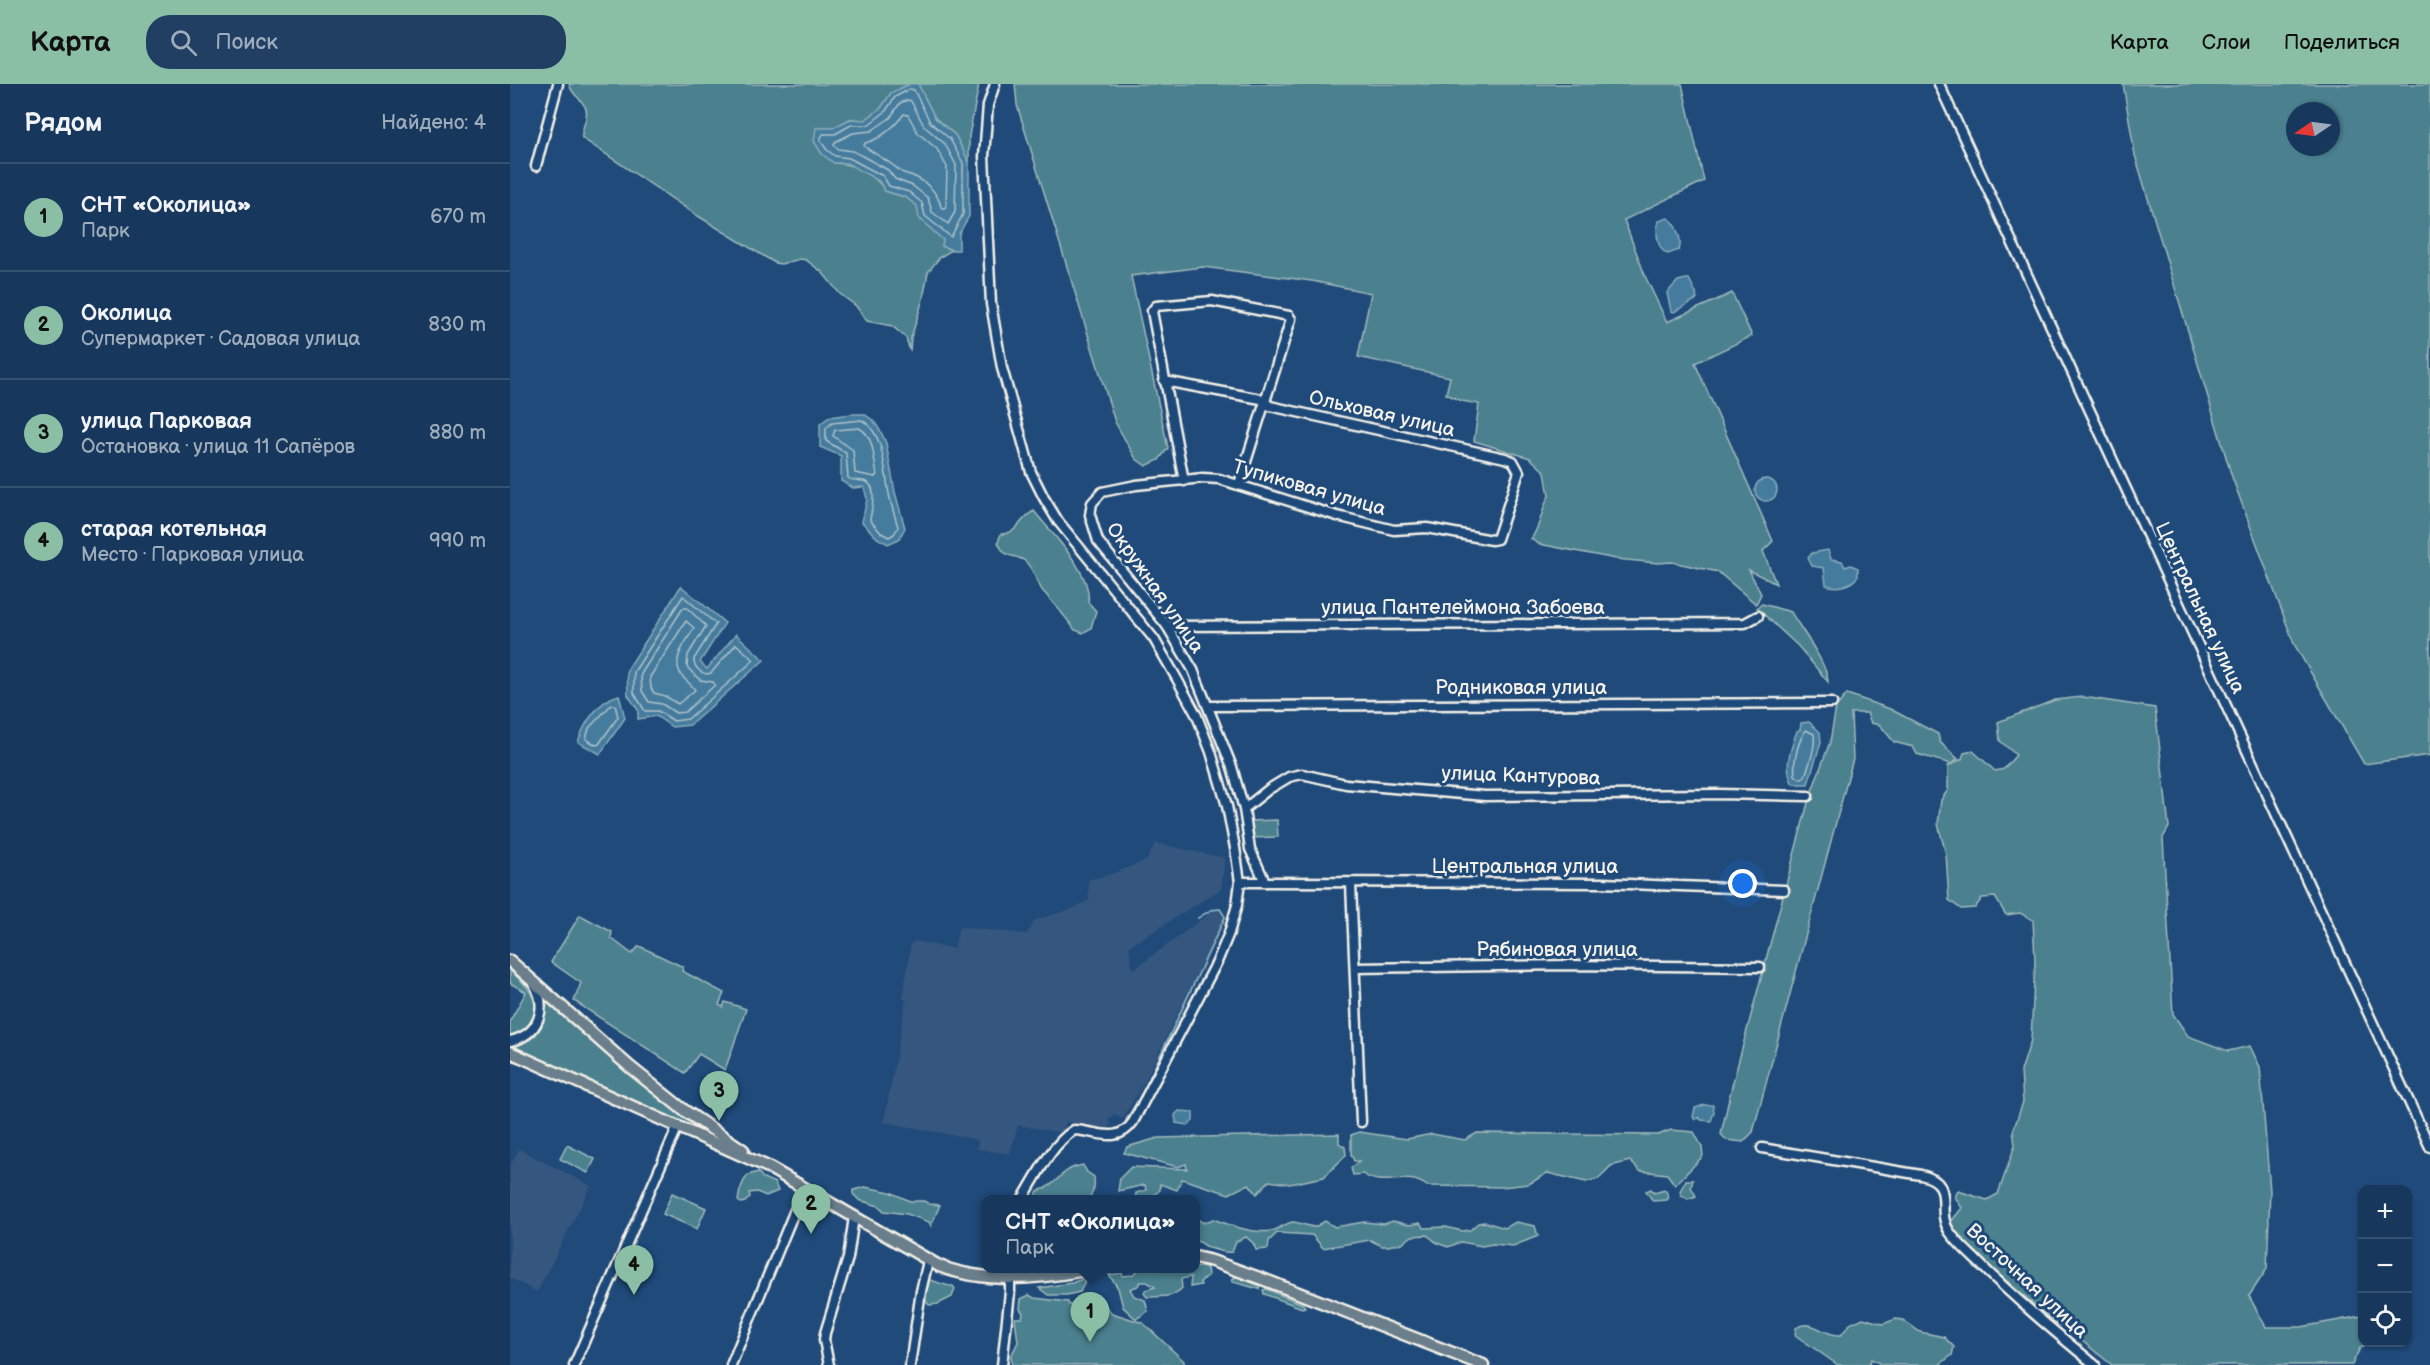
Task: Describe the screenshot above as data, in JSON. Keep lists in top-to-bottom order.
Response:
{
  "streets": {
    "street": [
      "Ольховая улица",
      "Тупиковая улица",
      "Окружная улица",
      "улица Пантелеймона Забоева",
      "Центральная улица",
      "Родниковая улица",
      "улица Кантурова",
      "Рябиновая улица",
      "Восточная улица"
    ]
  },
  "crossings": [
    ["Ольховая улица", "Тупиковая улица"],
    ["Тупиковая улица", "Окружная улица"],
    ["Окружная улица", "улица Пантелеймона Забоева"],
    ["Окружная улица", "Центральная улица"],
    ["Окружная улица", "Родниковая улица"],
    ["Окружная улица", "улица Кантурова"]
  ],
  "north": "left",
  "page": {
    "header": "Карта",
    "search": "Поиск",
    "nav": ["Карта", "Слои", "Поделиться"],
    "heading": ["Рядом", "Найдено: 4"],
    "list": [
      {
        "mark": "1",
        "name": "СНТ «Околица»",
        "note": "Парк",
        "value": "670 m"
      },
      {
        "mark": "2",
        "name": "Околица",
        "note": "Супермаркет · Садовая улица",
        "value": "830 m"
      },
      {
        "mark": "3",
        "name": "улица Парковая",
        "note": "Остановка · улица 11 Сапёров",
        "value": "880 m"
      },
      {
        "mark": "4",
        "name": "старая котельная",
        "note": "Место · Парковая улица",
        "value": "990 m"
      }
    ],
    "pins": [
      "3",
      "2",
      "4",
      "1"
    ],
    "map_buttons": ["+", "−"],
    "popup": ["СНТ «Околица»", "Парк"]
  }
}
